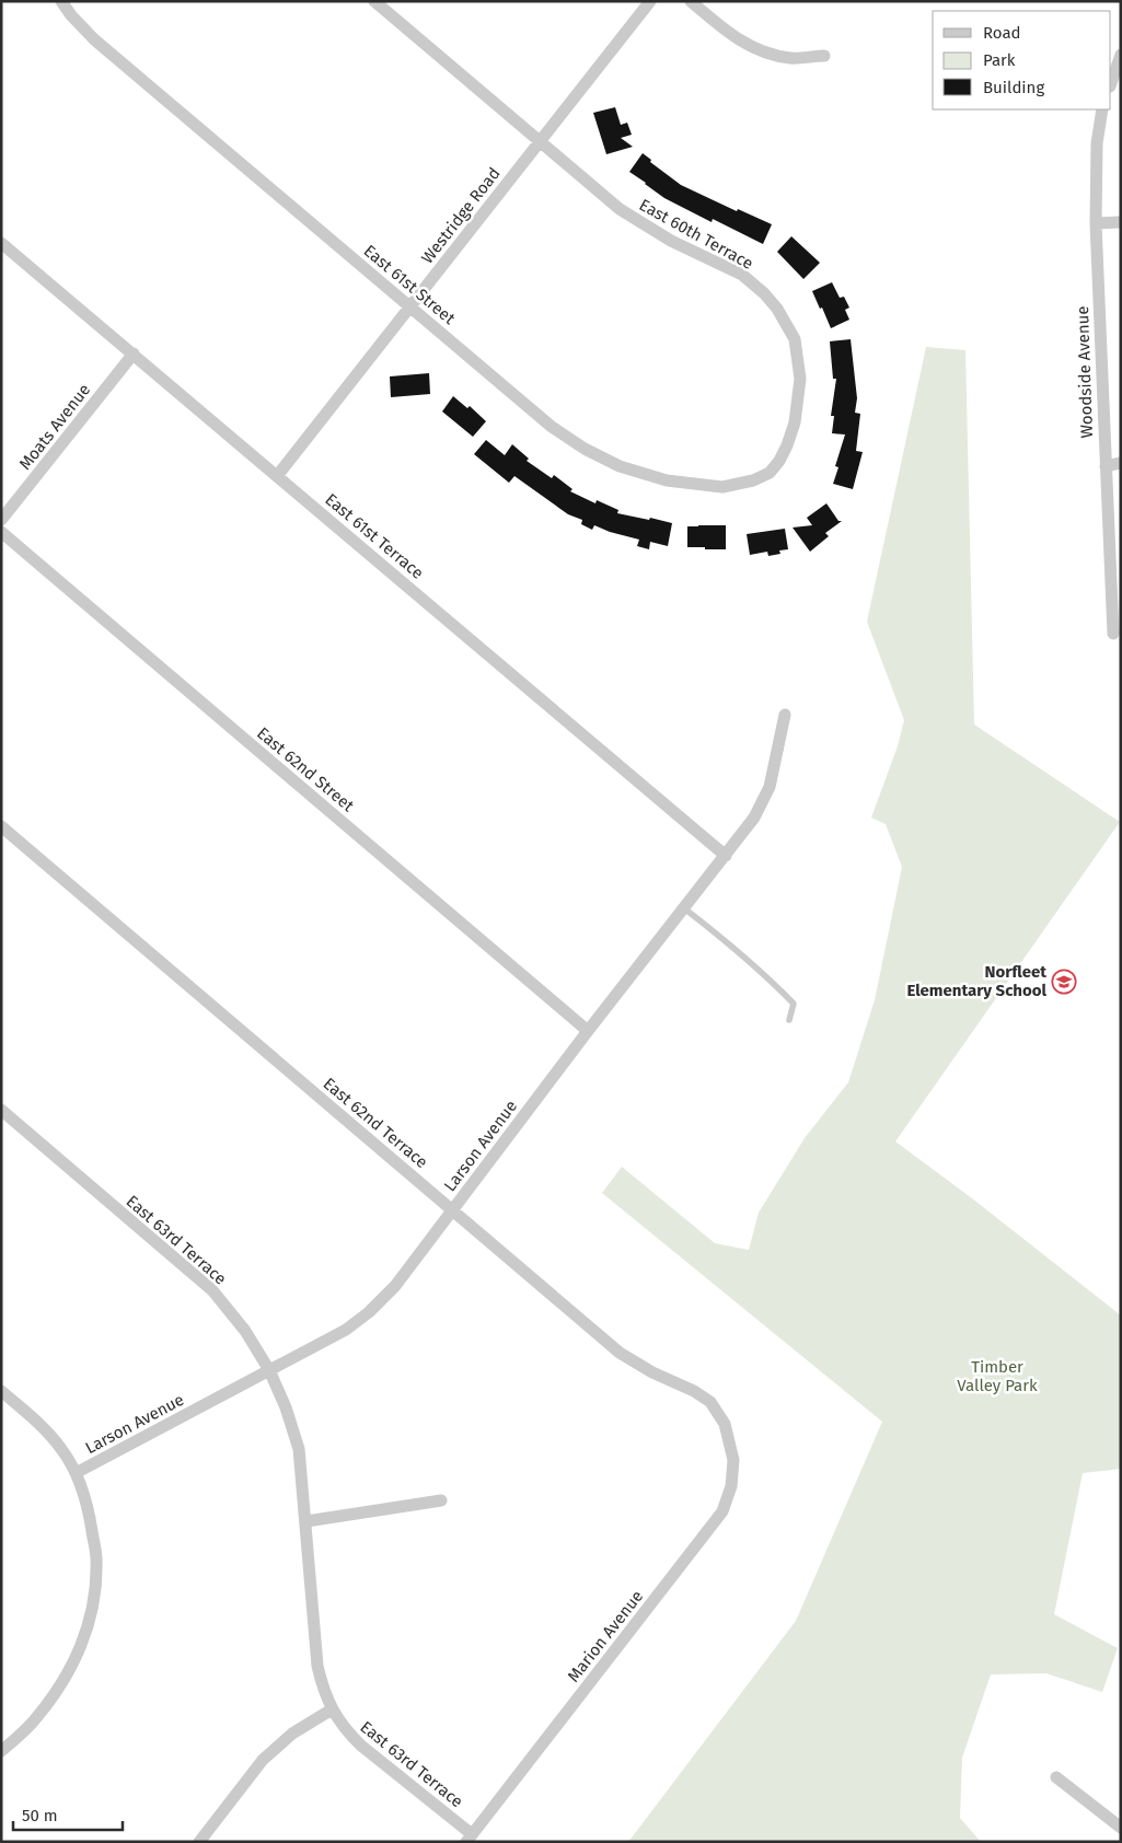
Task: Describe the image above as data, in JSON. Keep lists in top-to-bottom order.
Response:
{
  "streets": {
    "street": [
      "Westridge Road",
      "East 60th Terrace",
      "East 61st Street",
      "Woodside Avenue",
      "Moats Avenue",
      "East 61st Terrace",
      "East 62nd Street",
      "East 62nd Terrace",
      "Larson Avenue",
      "East 63rd Terrace",
      "Marion Avenue"
    ]
  },
  "crossings": [
    ["Westridge Road", "East 60th Terrace"],
    ["Westridge Road", "East 61st Street"],
    ["Westridge Road", "East 61st Terrace"],
    ["East 60th Terrace", "East 61st Street"],
    ["Moats Avenue", "East 61st Terrace"],
    ["East 61st Terrace", "Larson Avenue"],
    ["East 62nd Street", "Larson Avenue"],
    ["East 62nd Terrace", "Larson Avenue"],
    ["East 62nd Terrace", "Marion Avenue"],
    ["Larson Avenue", "East 63rd Terrace"],
    ["East 63rd Terrace", "Marion Avenue"]
  ],
  "parks": ["Timber Valley Park"],
  "places": {
    "school or university": ["Norfleet Elementary School"]
  },
  "legend": ["Road", "Park", "Building"],
  "scale_bar": "50 m"
}
